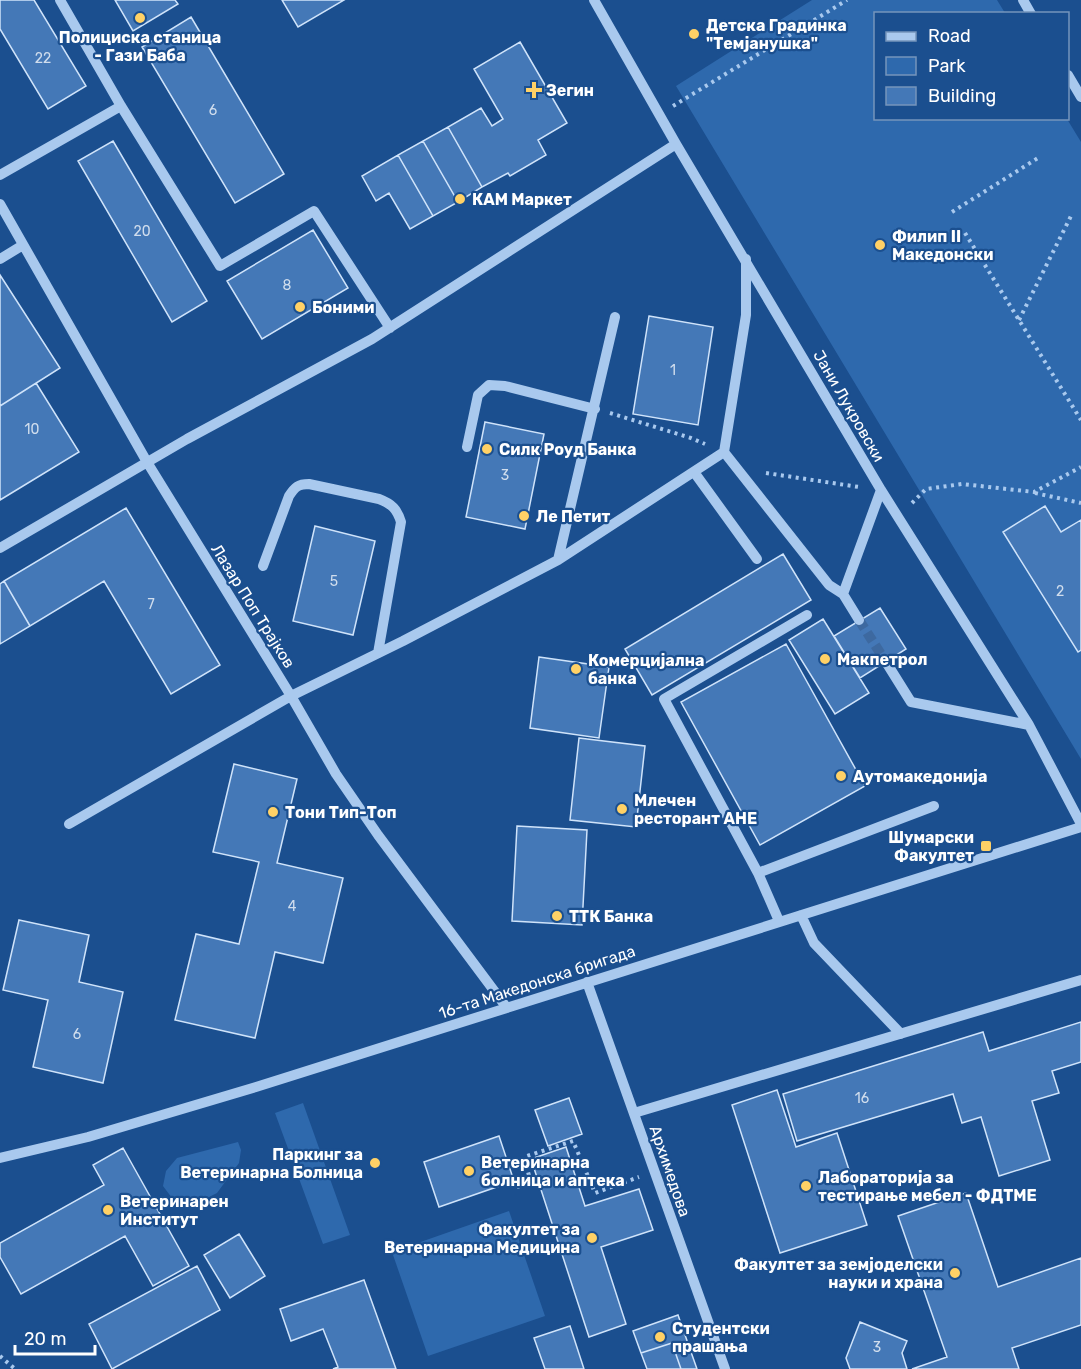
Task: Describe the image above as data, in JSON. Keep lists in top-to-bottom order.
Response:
{
  "streets": {
    "street": [
      "Јани Лукровски",
      "Лазар Поп Трајков",
      "16-та Македонска бригада",
      "Архимедова"
    ]
  },
  "crossings": [
    ["Јани Лукровски", "16-та Македонска бригада"],
    ["Лазар Поп Трајков", "16-та Македонска бригада"],
    ["16-та Македонска бригада", "Архимедова"]
  ],
  "places": {
    "other": [
      "Полициска станица - Гази Баба",
      "Детска Градинка \"Темјанушка\"",
      "КАМ Маркет",
      "Филип II Македонски",
      "Боними",
      "Силк Роуд Банка",
      "Ле Петит",
      "Макпетрол",
      "Комерцијална банка",
      "Аутомакедонија",
      "Млечен ресторант АНЕ",
      "Тони Тип-Топ",
      "ТТК Банка",
      "Паркинг за Ветеринарна Болница",
      "Ветеринарна болница и аптека",
      "Лабораторија за тестирање мебел - ФДТМЕ",
      "Ветеринарен Институт",
      "Факултет за Ветеринарна Медицина",
      "Факултет за земјоделски науки и храна",
      "Студентски прашања"
    ],
    "health": ["Зегин"],
    "transit": ["Шумарски Факултет"]
  },
  "house_numbers": [
    "22",
    "6",
    "20",
    "8",
    "1",
    "10",
    "3",
    "5",
    "2",
    "7",
    "4",
    "6",
    "16",
    "3"
  ],
  "legend": ["Road", "Park", "Building"],
  "scale_bar": "20 m"
}
